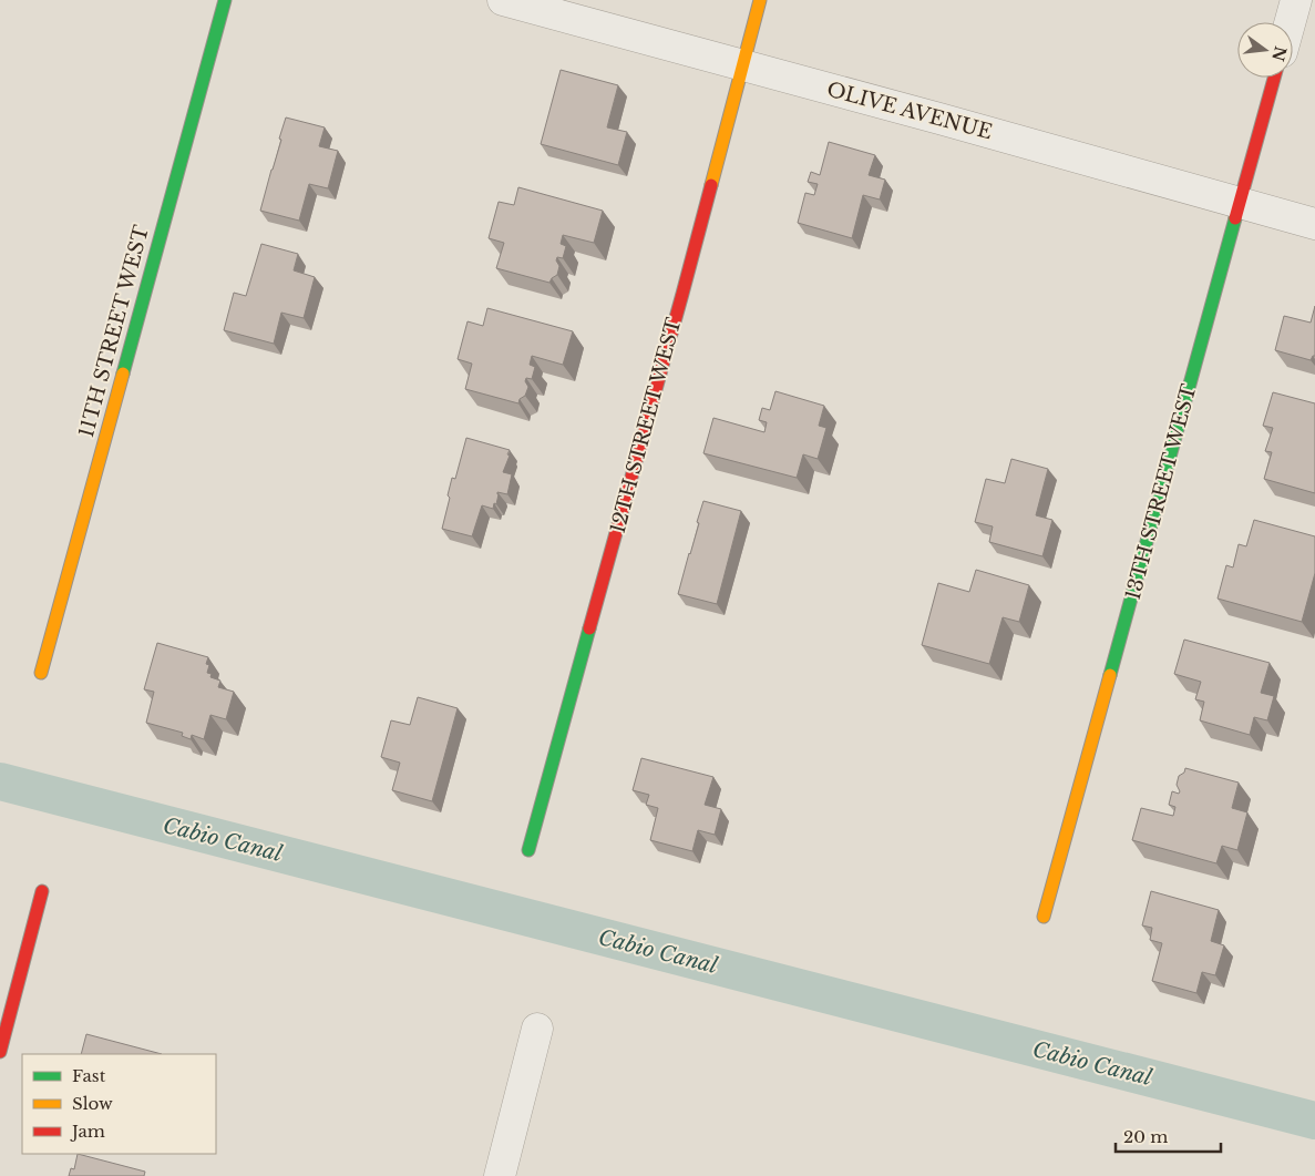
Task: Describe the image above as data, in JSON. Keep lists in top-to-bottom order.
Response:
{
  "streets": {
    "street": [
      "OLIVE AVENUE",
      "11TH STREET WEST",
      "12TH STREET WEST",
      "13TH STREET WEST"
    ]
  },
  "crossings": [
    ["OLIVE AVENUE", "12TH STREET WEST"],
    ["OLIVE AVENUE", "13TH STREET WEST"]
  ],
  "water": ["Cabio Canal"],
  "legend": ["Fast", "Slow", "Jam"],
  "scale_bar": "20 m",
  "north": "right"
}
